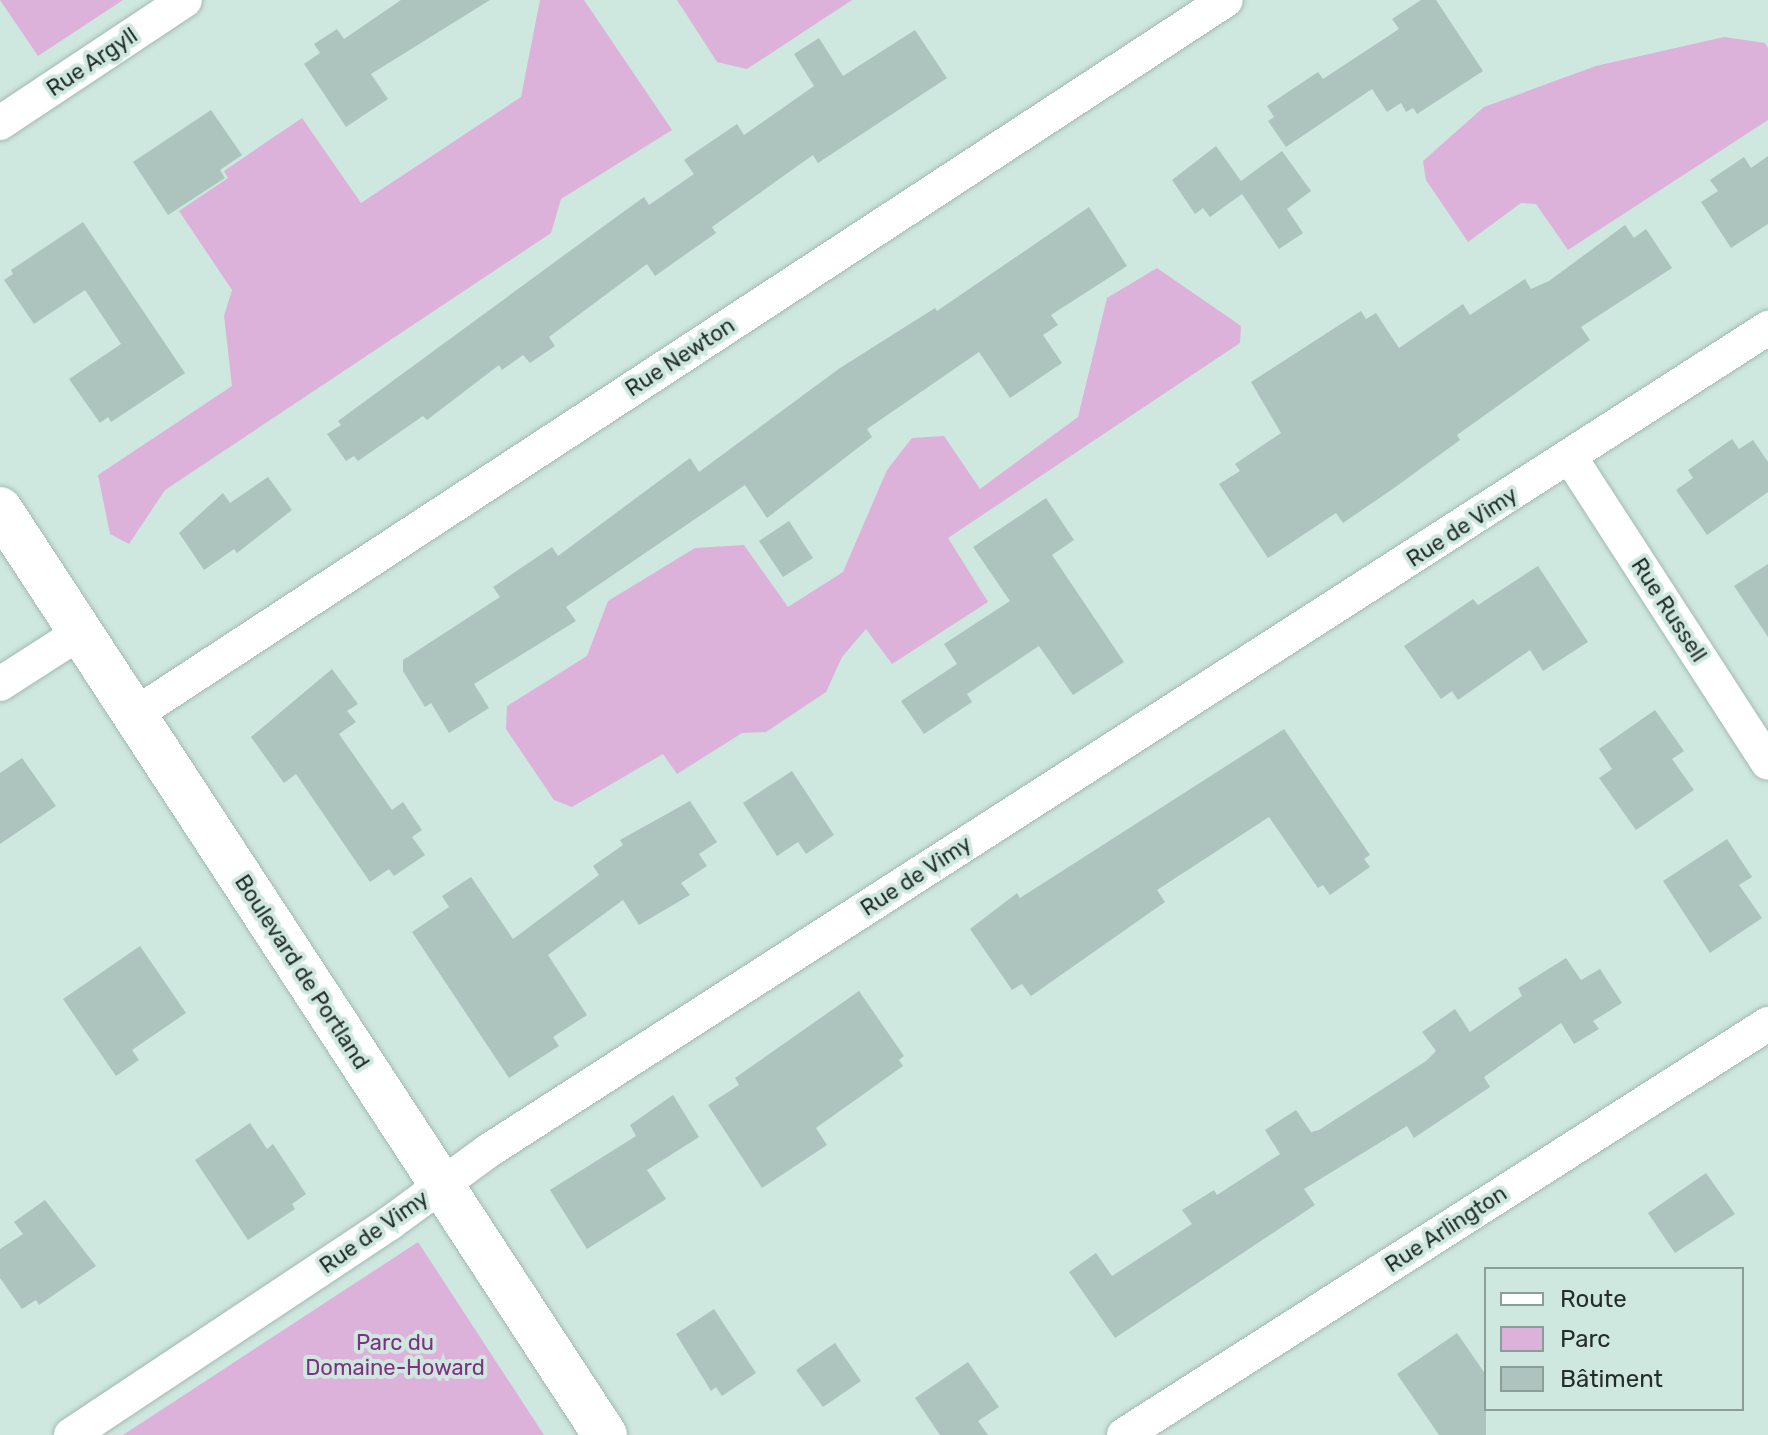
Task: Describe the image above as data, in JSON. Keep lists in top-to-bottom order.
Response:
{
  "streets": {
    "main road": ["Boulevard de Portland"],
    "street": [
      "Rue Argyll",
      "Rue Newton",
      "Rue de Vimy",
      "Rue Russell",
      "Rue Arlington"
    ]
  },
  "crossings": [
    ["Rue Newton", "Boulevard de Portland"],
    ["Rue de Vimy", "Rue Russell"],
    ["Rue de Vimy", "Boulevard de Portland"]
  ],
  "parks": ["Parc du Domaine-Howard"],
  "legend": ["Route", "Parc", "Bâtiment"]
}
